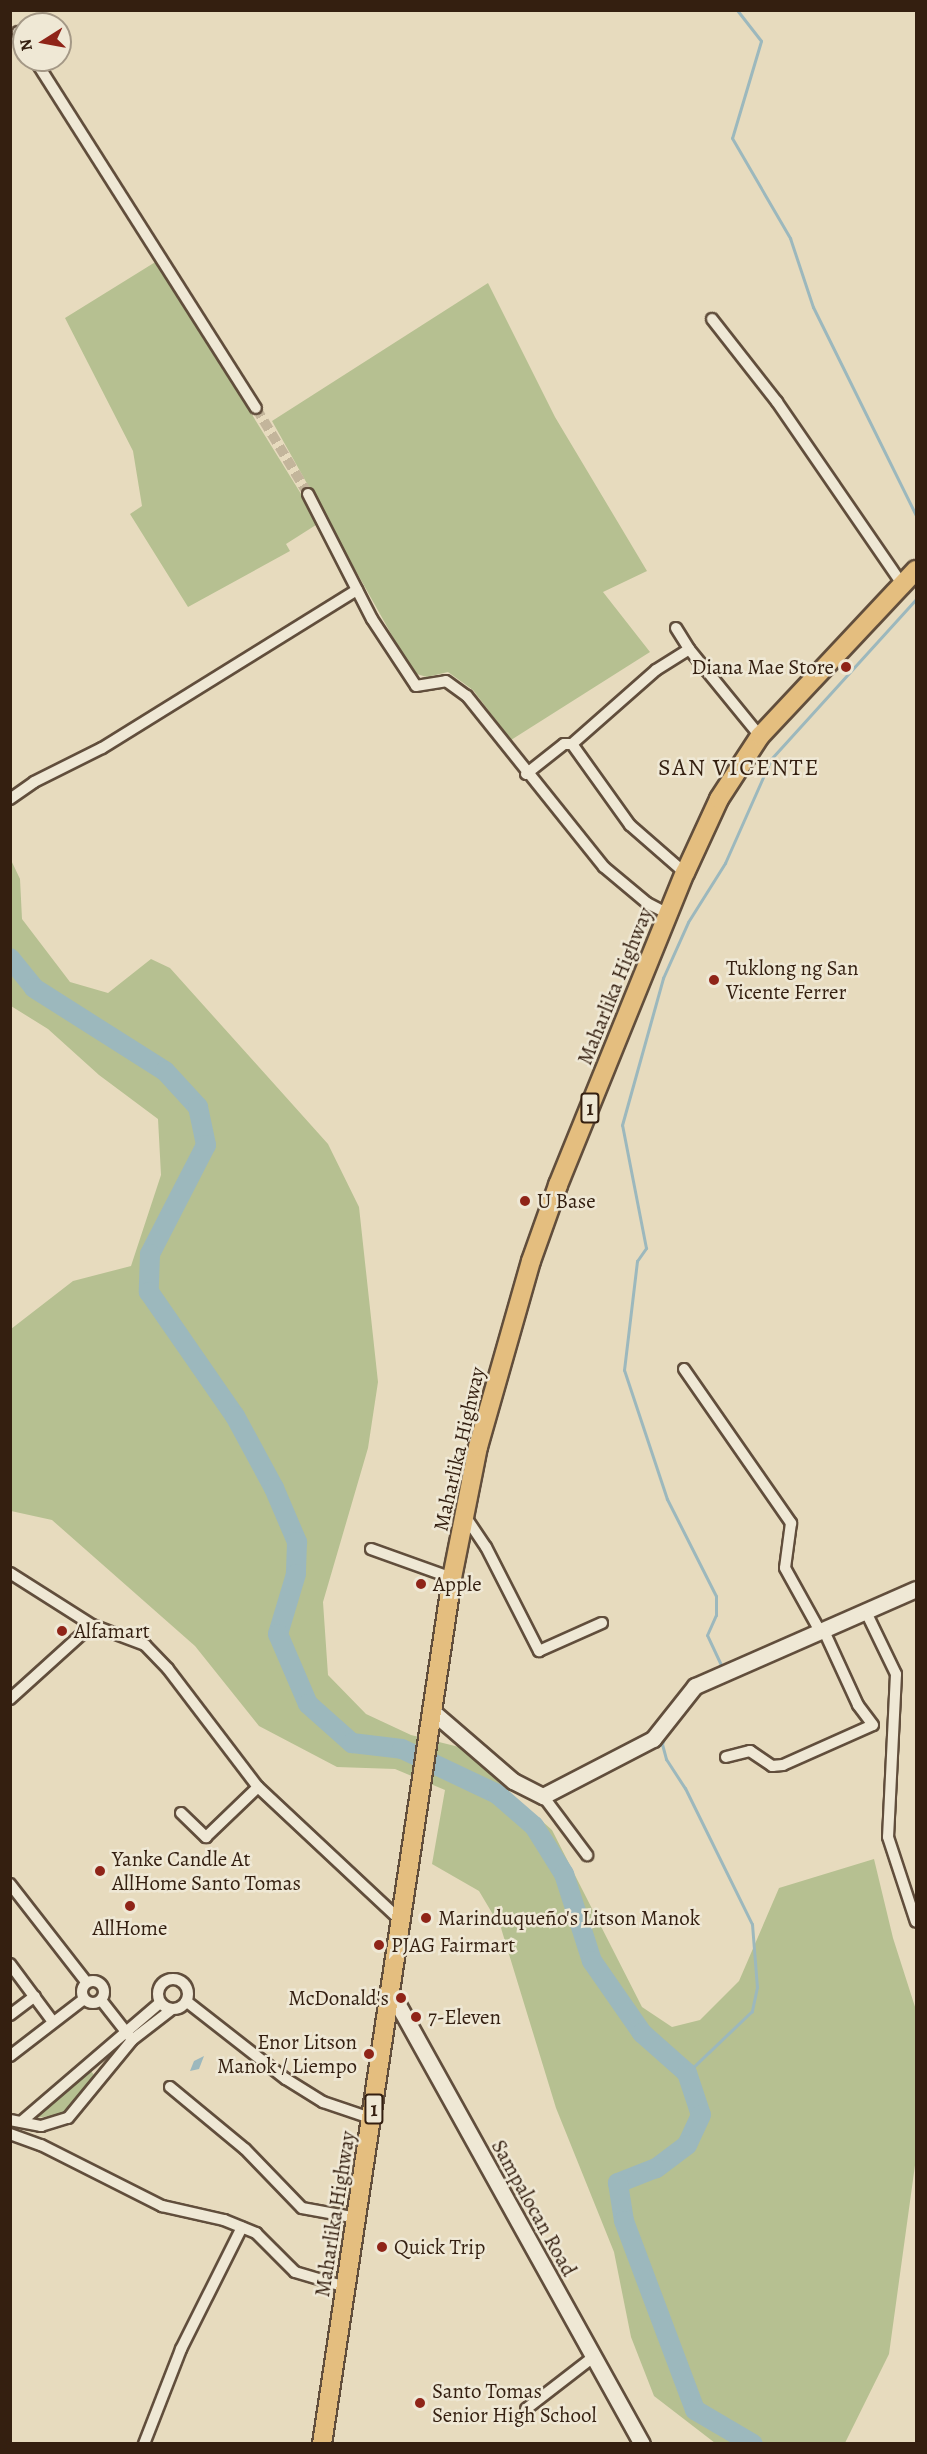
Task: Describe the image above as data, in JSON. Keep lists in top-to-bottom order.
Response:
{
  "streets": {
    "highway": ["Maharlika Highway", "1"],
    "street": ["Sampalocan Road"]
  },
  "crossings": [
    ["Maharlika Highway", "Sampalocan Road"]
  ],
  "districts": ["SAN VICENTE"],
  "places": [
    "Diana Mae Store",
    "Tuklong ng San Vicente Ferrer",
    "U Base",
    "Apple",
    "Alfamart",
    "Yanke Candle At AllHome Santo Tomas",
    "AllHome",
    "Marinduqueño's Litson Manok",
    "PJAG Fairmart",
    "McDonald's",
    "7-Eleven",
    "Enor Litson Manok / Liempo",
    "Quick Trip",
    "Santo Tomas Senior High School"
  ],
  "north": "left"
}
